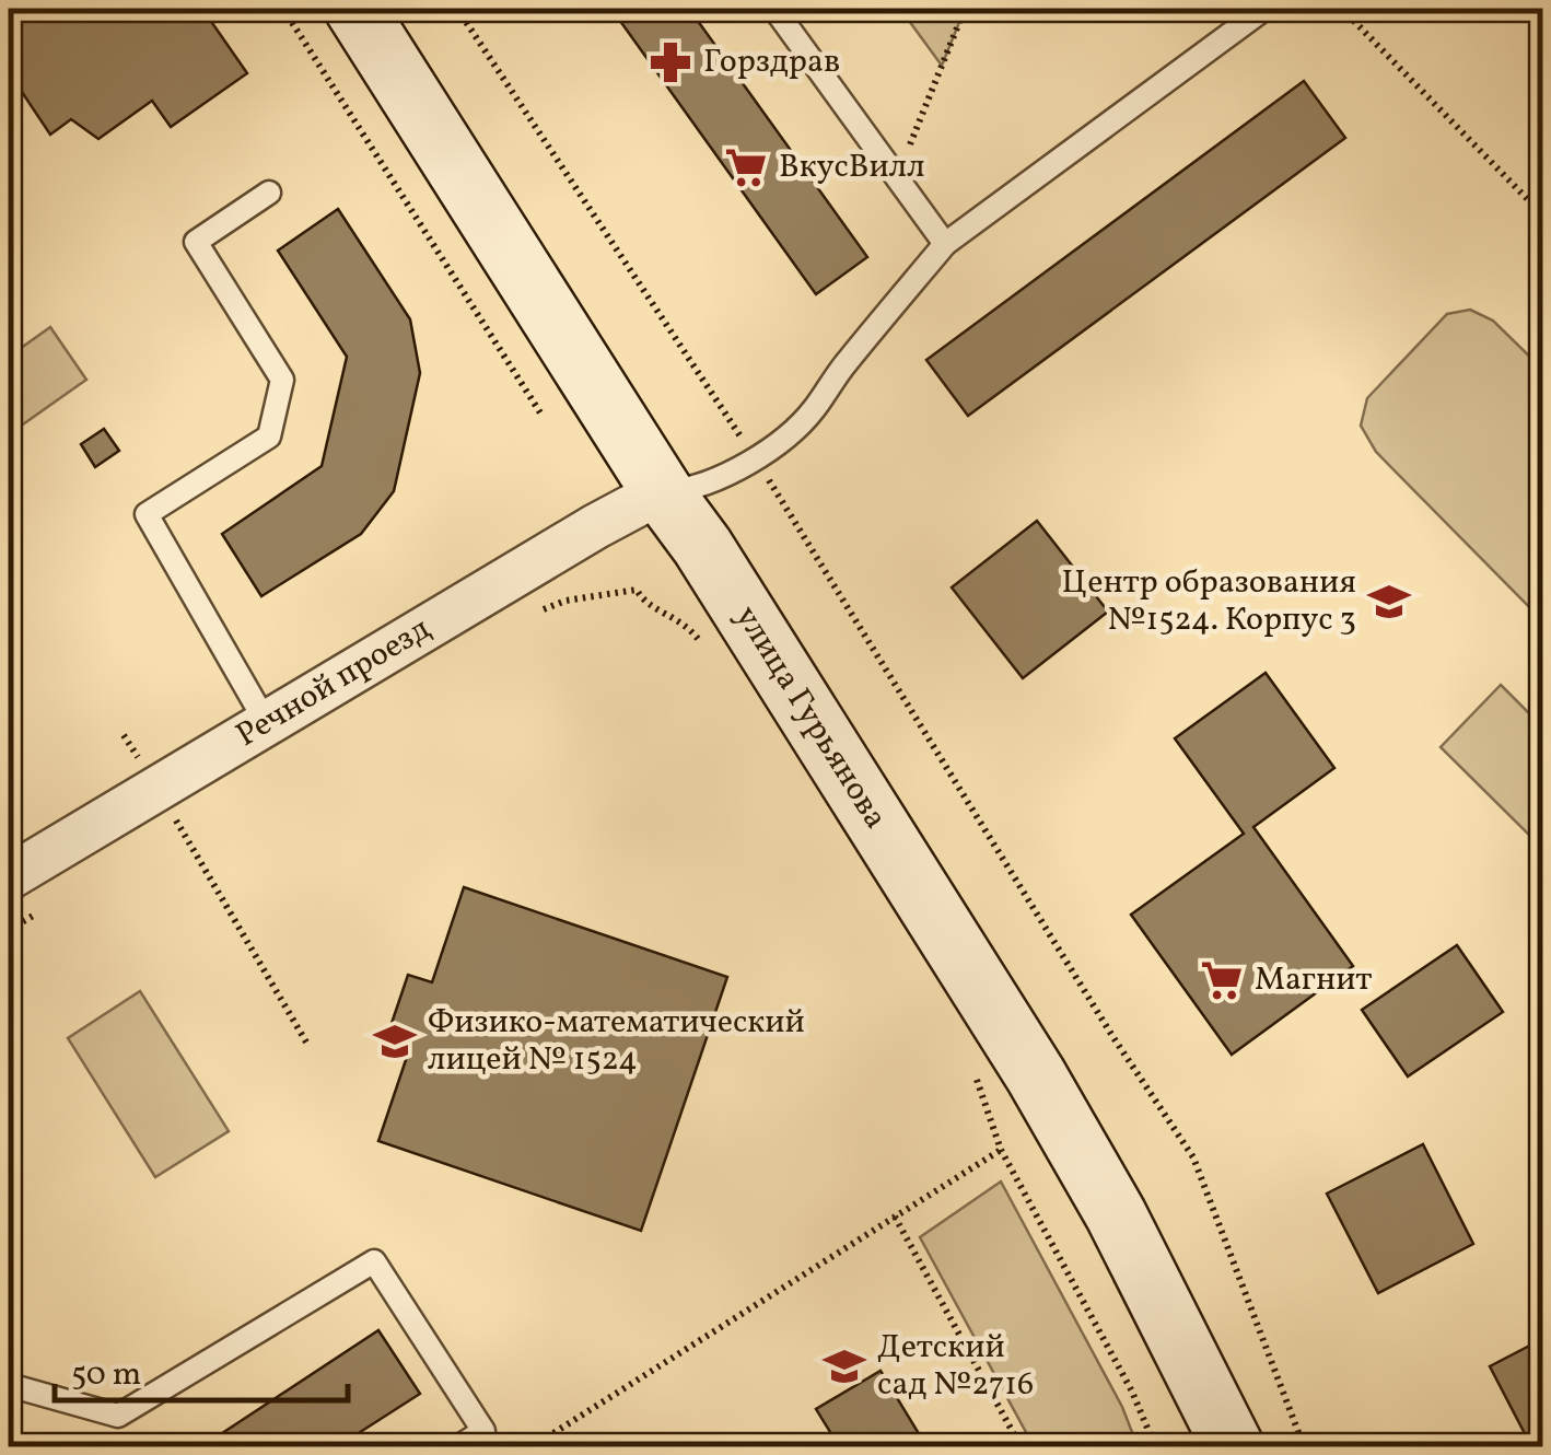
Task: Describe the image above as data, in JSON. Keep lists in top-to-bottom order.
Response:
{
  "streets": {
    "main road": ["улица Гурьянова"],
    "street": ["Речной проезд"]
  },
  "crossings": [
    ["Речной проезд", "улица Гурьянова"]
  ],
  "places": {
    "pharmacy": ["Горздрав"],
    "supermarket": ["ВкусВилл", "Магнит"],
    "school or university": ["Центр образования №1524. Корпус 3", "Физико-математический лицей № 1524", "Детский сад №2716"]
  },
  "scale_bar": "50 m"
}
